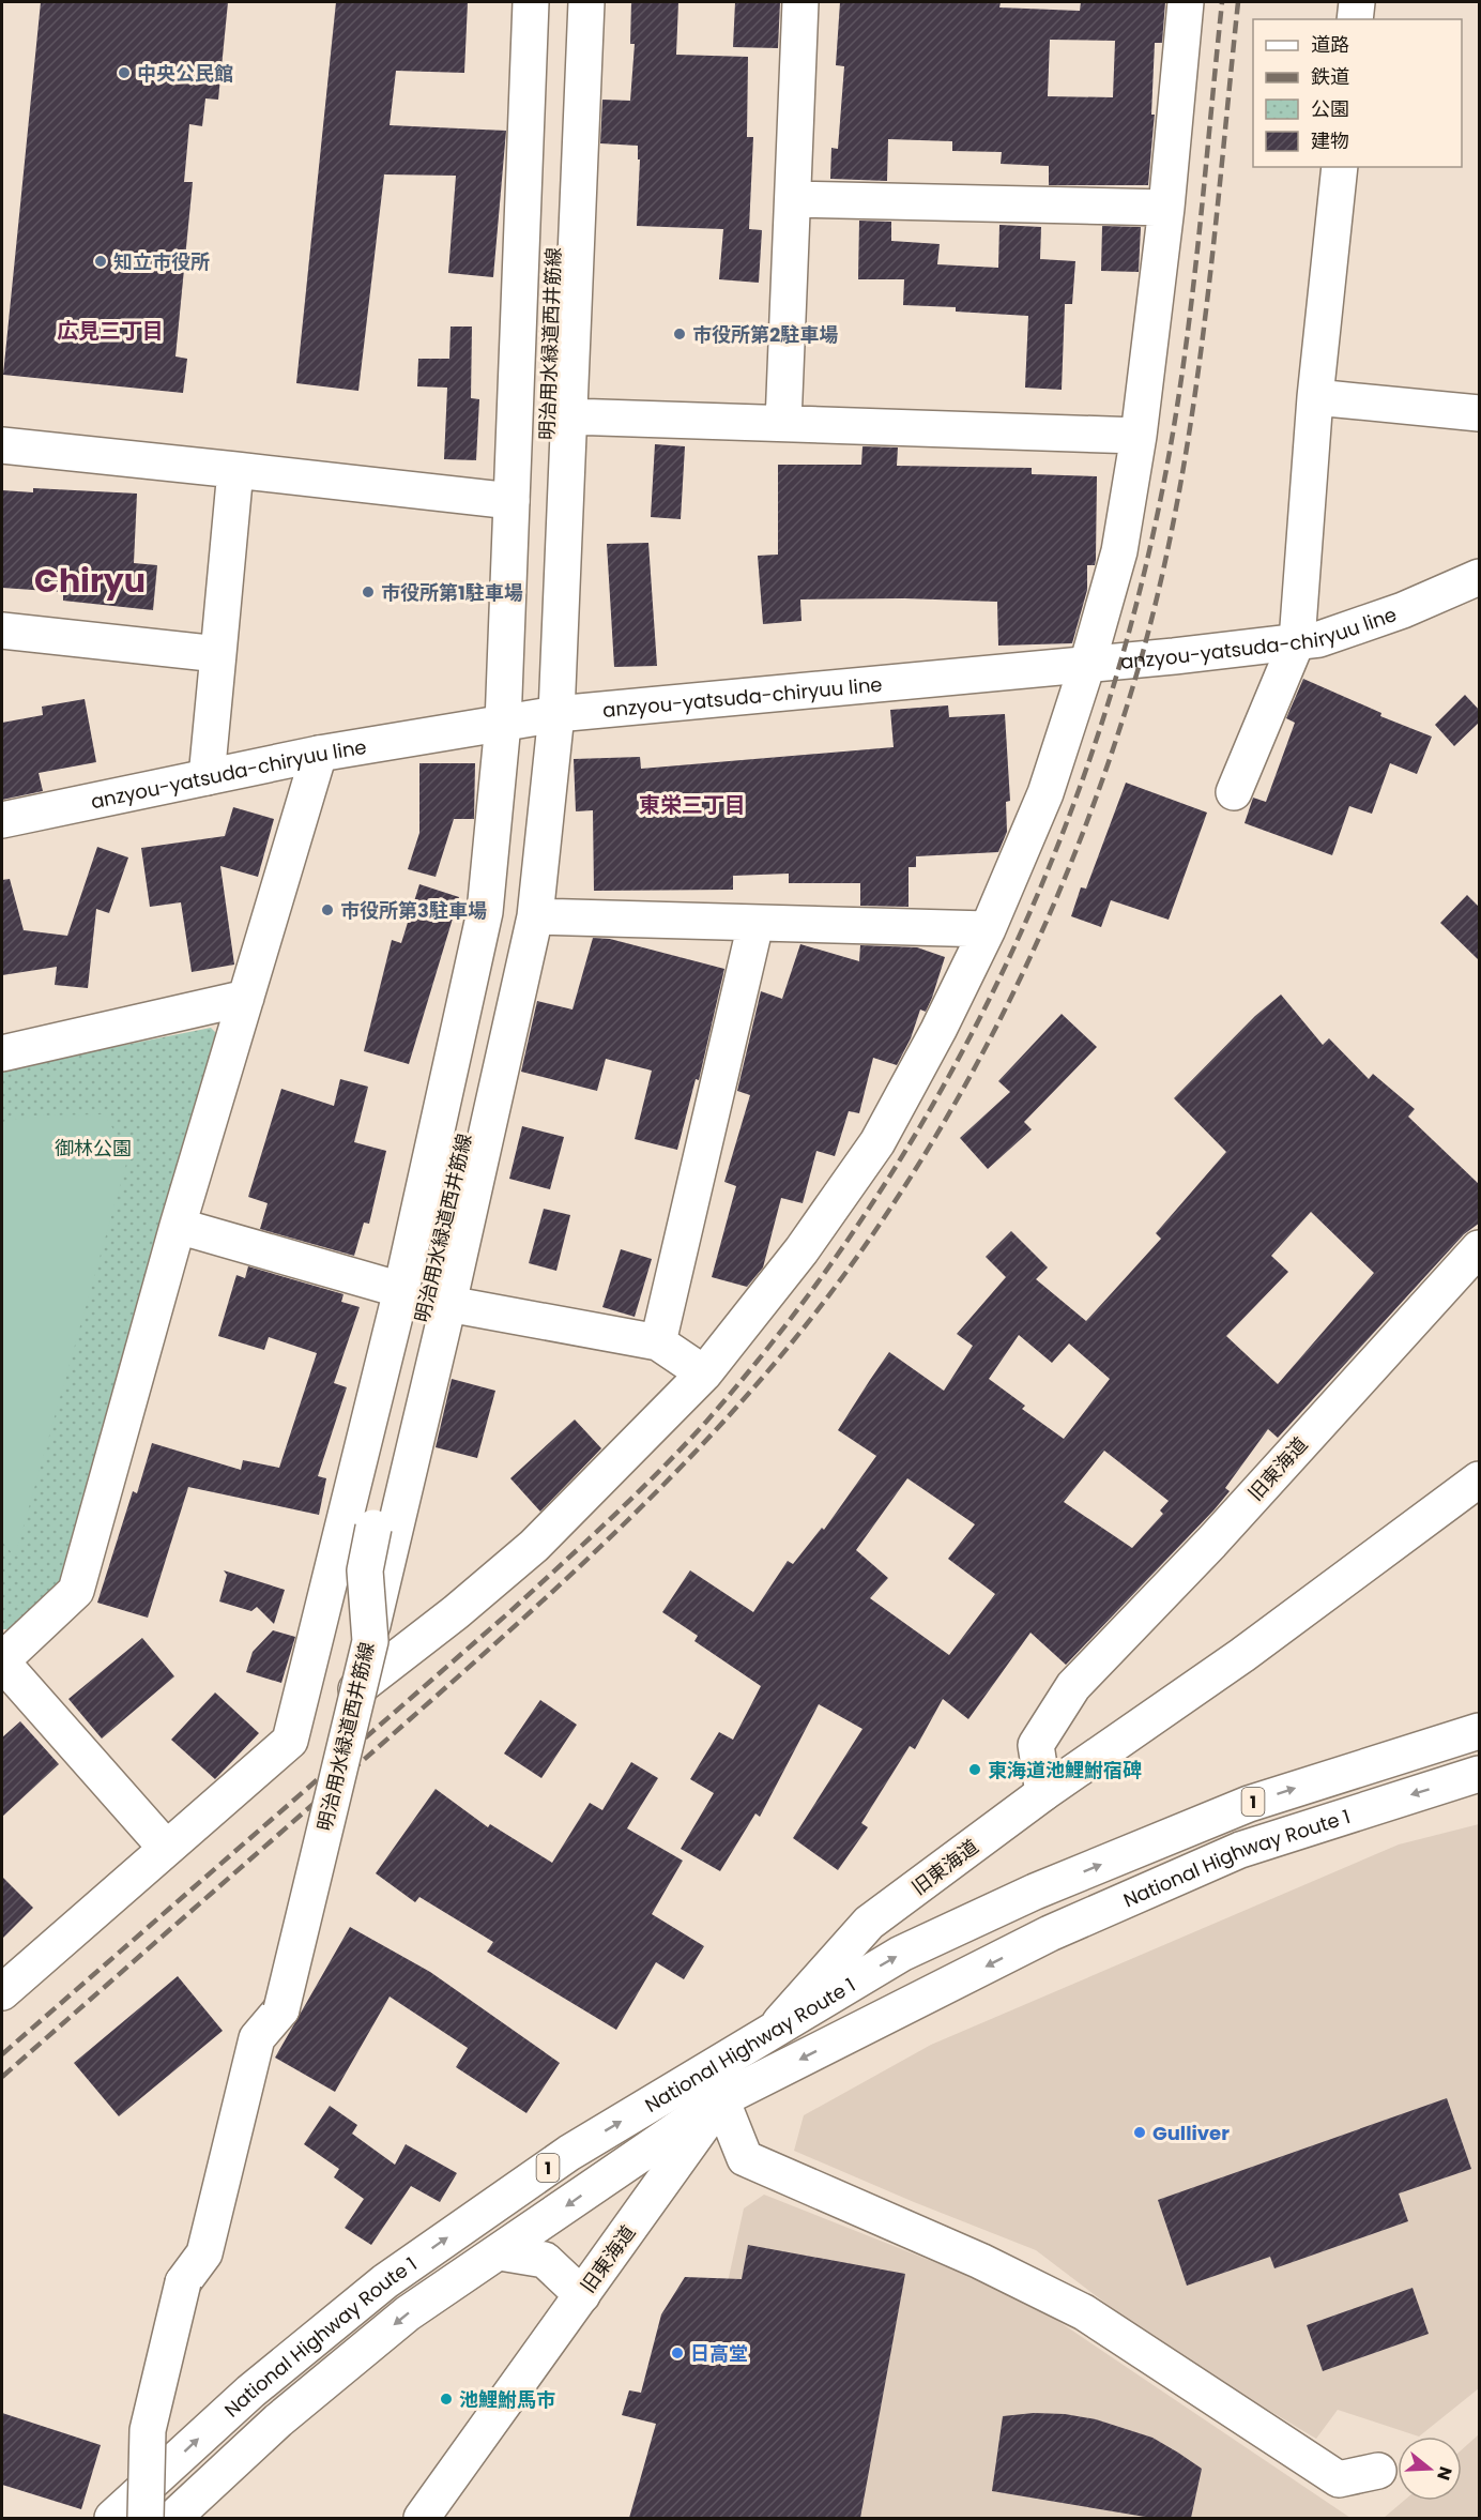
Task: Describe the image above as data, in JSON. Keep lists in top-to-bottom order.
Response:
{
  "streets": {
    "main road": [
      "明治用水緑道西井筋線",
      "anzyou-yatsuda-chiryuu line",
      "旧東海道",
      "1",
      "National Highway Route 1"
    ]
  },
  "crossings": [
    ["明治用水緑道西井筋線", "anzyou-yatsuda-chiryuu line"],
    ["旧東海道", "National Highway Route 1"]
  ],
  "districts": ["広見三丁目", "Chiryu", "東栄三丁目"],
  "parks": ["御林公園"],
  "places": [
    "中央公民館",
    "知立市役所",
    "市役所第2駐車場",
    "市役所第1駐車場",
    "市役所第3駐車場",
    "東海道池鯉鮒宿碑",
    "Gulliver",
    "日高堂",
    "池鯉鮒馬市"
  ],
  "legend": [
    "道路",
    "鉄道",
    "公園",
    "建物"
  ],
  "north": "right"
}
